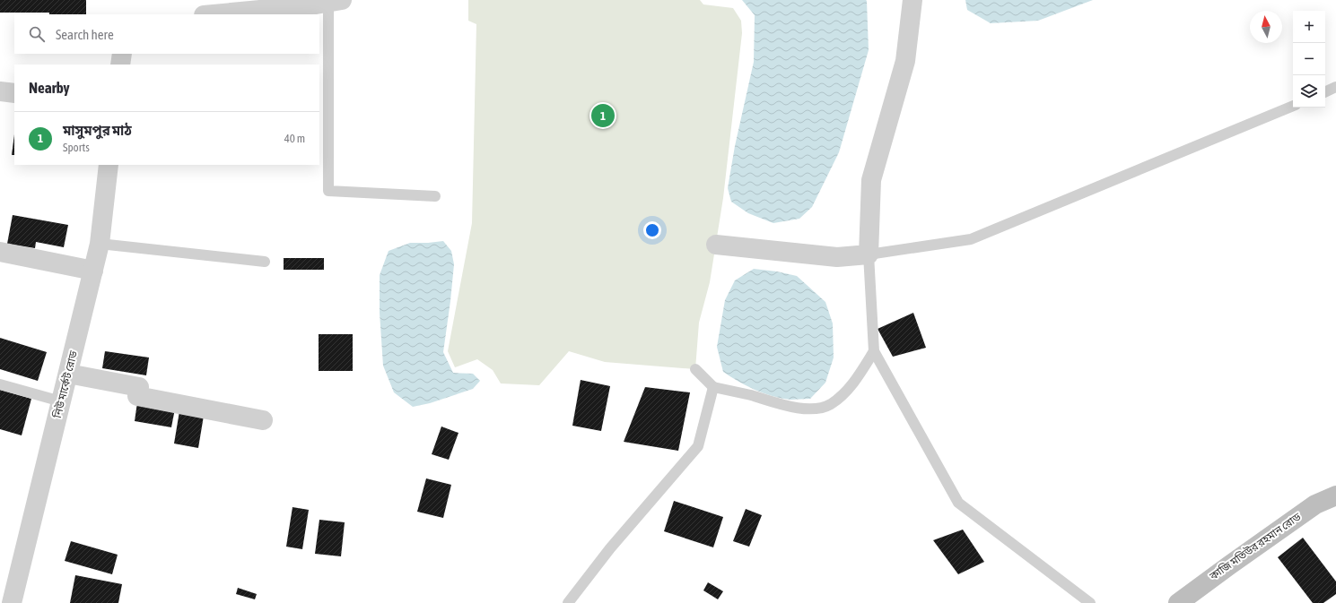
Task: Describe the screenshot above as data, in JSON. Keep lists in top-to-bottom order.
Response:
{
  "streets": {
    "main road": ["কাজি মতিউর রহমান রোড"],
    "street": ["নিউ মার্কেট রোড"]
  },
  "north": "top",
  "page": {
    "map_buttons": ["+", "−"],
    "search": "Search here",
    "heading": "Nearby",
    "pins": "1",
    "list": [
      {
        "mark": "1",
        "name": "মাসুমপুর মাঠ",
        "note": "Sports",
        "value": "40 m"
      }
    ]
  }
}
